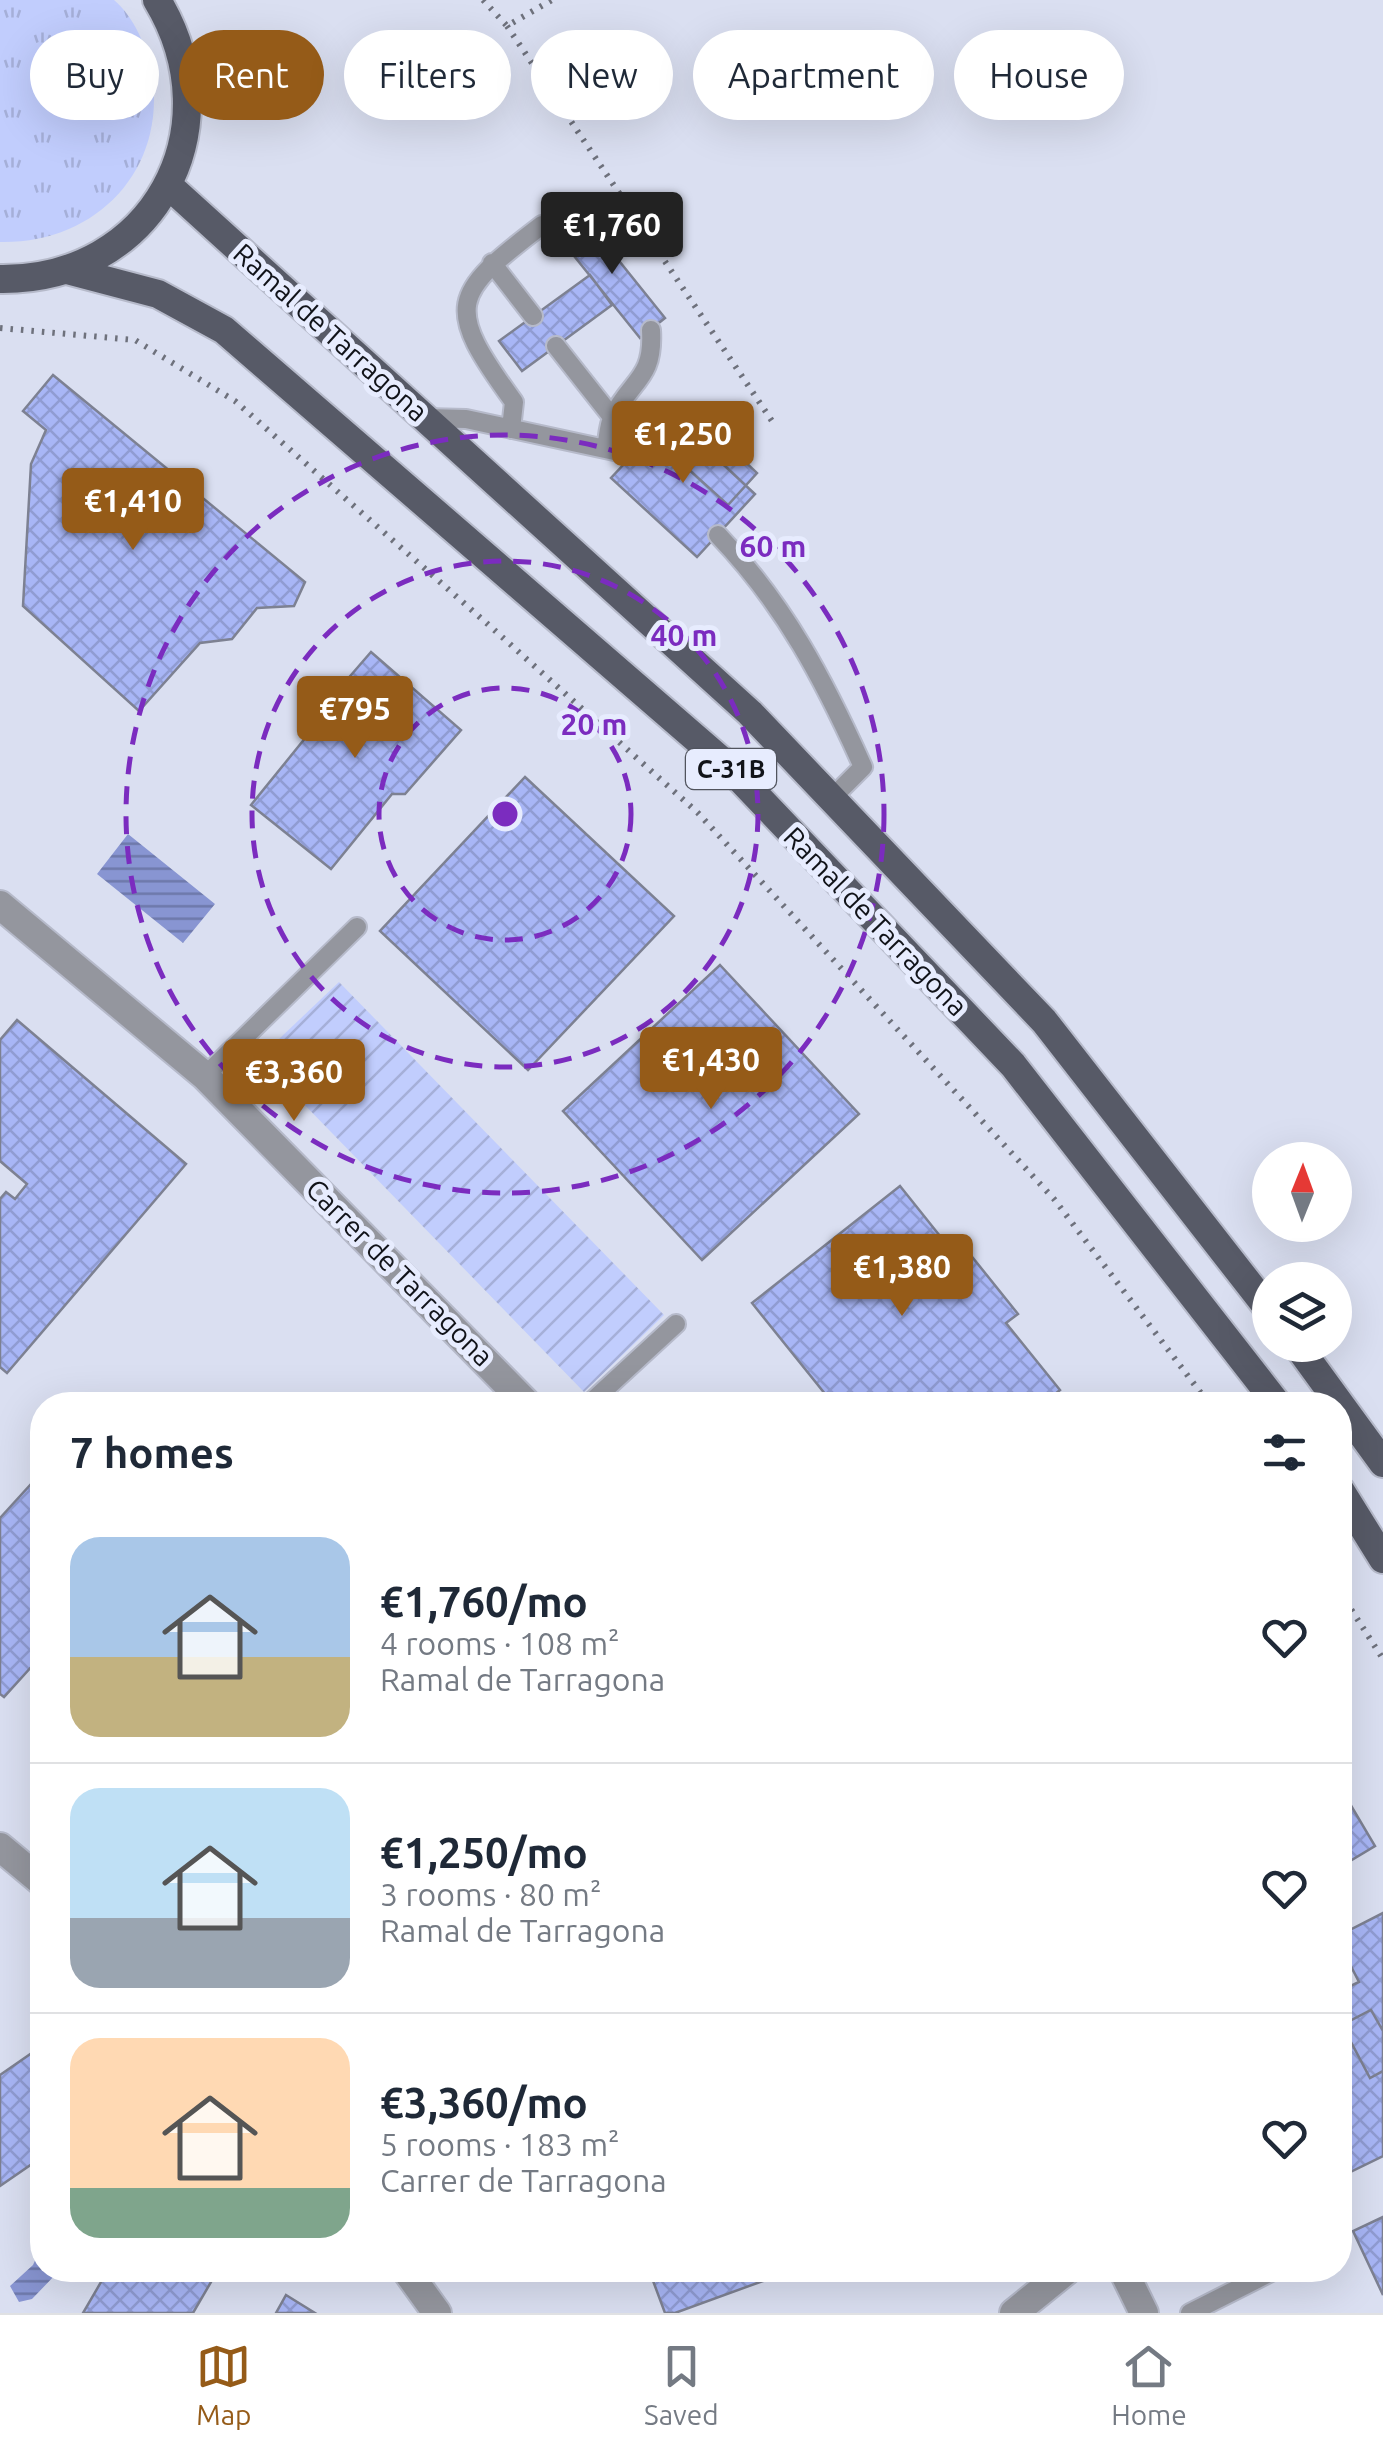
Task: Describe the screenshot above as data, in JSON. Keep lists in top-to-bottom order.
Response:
{
  "streets": {
    "main road": ["Ramal de Tarragona", "C-31B"],
    "street": ["Carrer de Tarragona"]
  },
  "crossings": [
    ["Ramal de Tarragona", "C-31B"]
  ],
  "north": "top",
  "page": {
    "chip": [
      "Buy",
      "Rent",
      "Filters",
      "New",
      "Apartment",
      "House"
    ],
    "price": [
      "€1,760",
      "€1,250",
      "€1,410",
      "€795",
      "€1,430",
      "€3,360",
      "€1,380"
    ],
    "heading": "7 homes",
    "list": [
      {
        "name": "€1,760/mo",
        "note": "4 rooms · 108 m² · Ramal de Tarragona"
      },
      {
        "name": "€1,250/mo",
        "note": "3 rooms · 80 m² · Ramal de Tarragona"
      },
      {
        "name": "€3,360/mo",
        "note": "5 rooms · 183 m² · Carrer de Tarragona"
      }
    ],
    "tabs": ["Map", "Saved", "Home"]
  },
  "rings": ["60 m", "40 m", "20 m"]
}
